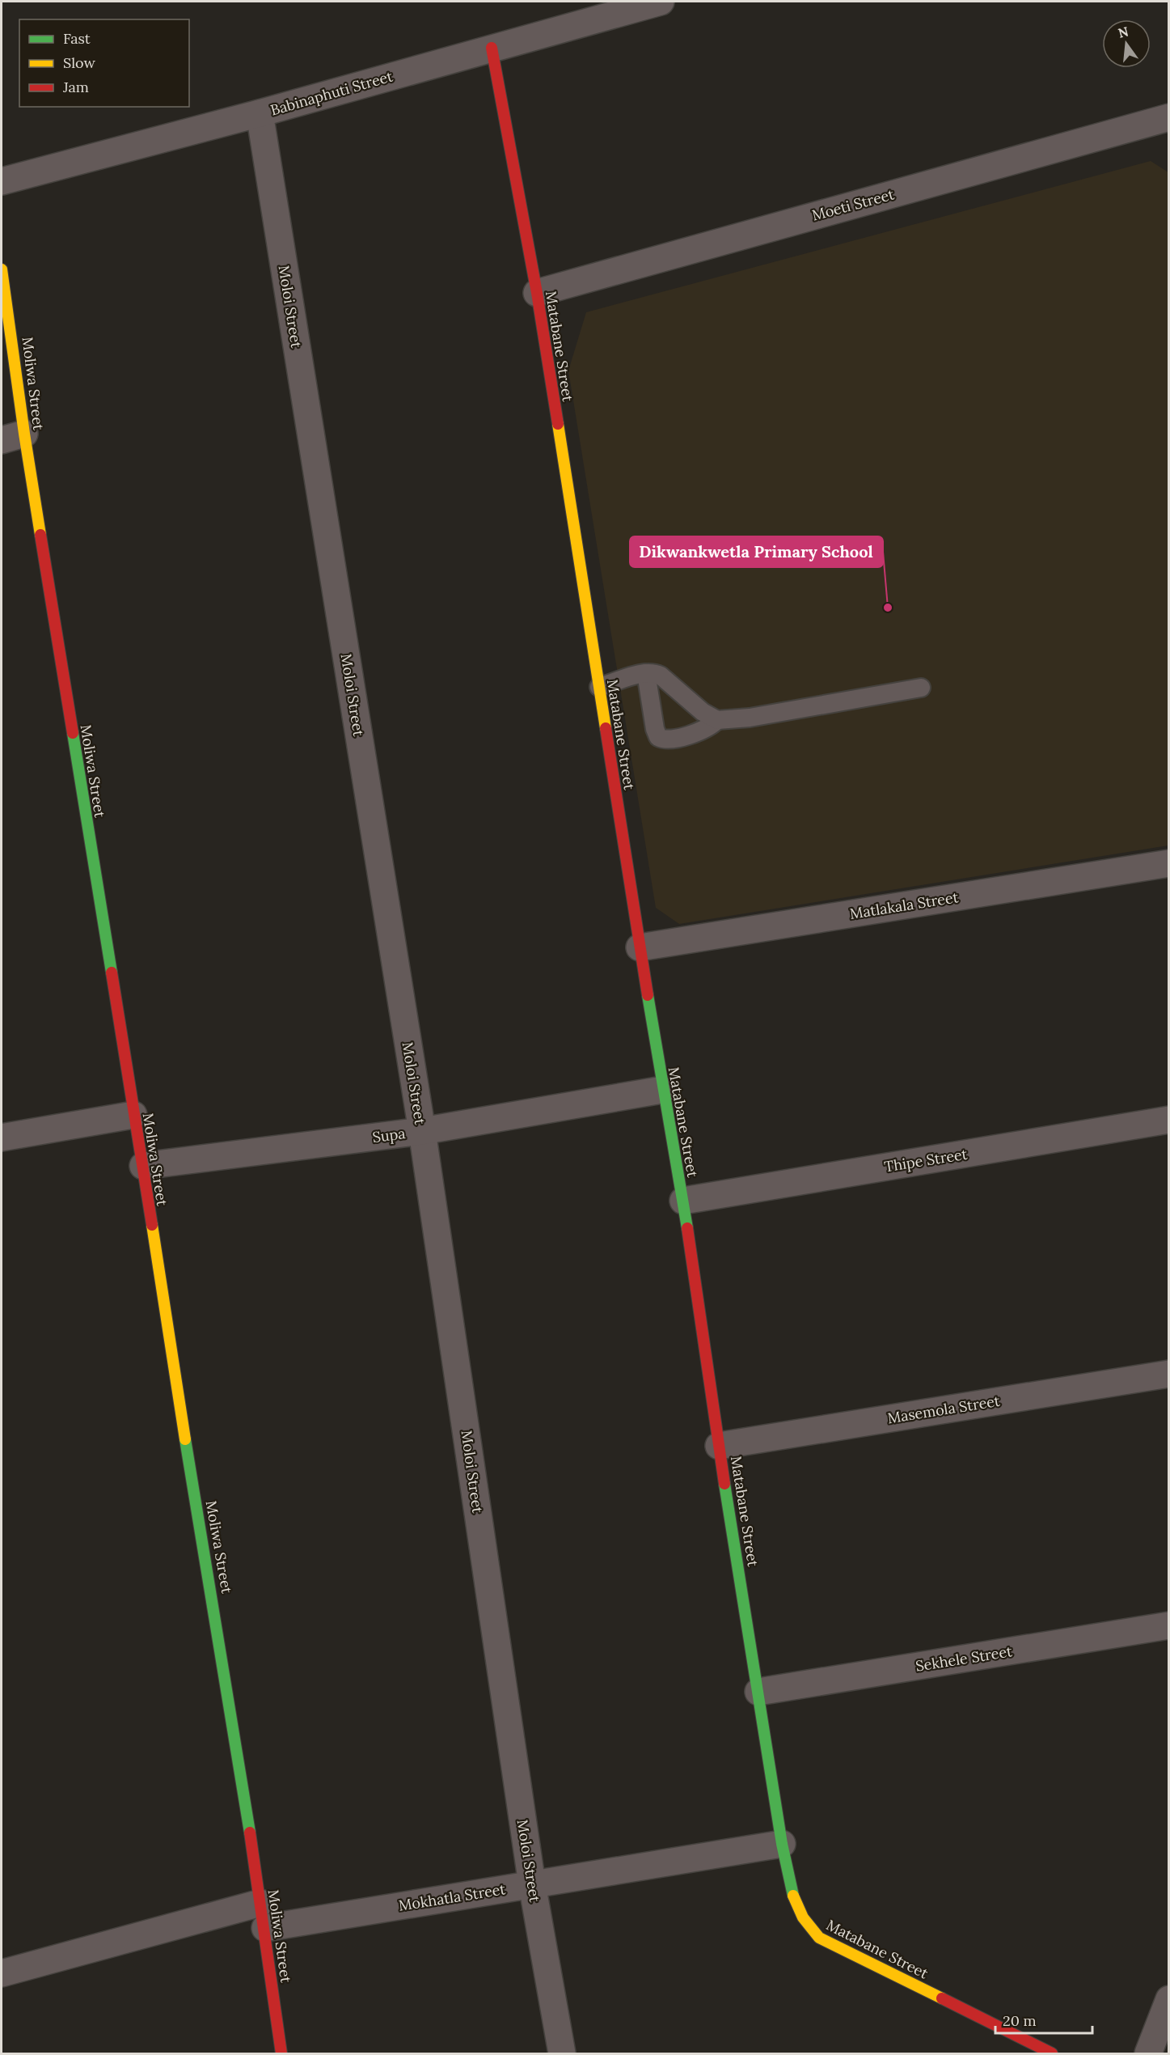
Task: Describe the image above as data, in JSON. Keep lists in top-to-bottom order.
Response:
{
  "streets": {
    "street": [
      "Babinaphuti Street",
      "Moeti Street",
      "Moloi Street",
      "Matabane Street",
      "Moliwa Street",
      "Matlakala Street",
      "Supa",
      "Thipe Street",
      "Masemola Street",
      "Sekhele Street",
      "Mokhatla Street"
    ]
  },
  "crossings": [
    ["Babinaphuti Street", "Moloi Street"],
    ["Babinaphuti Street", "Matabane Street"],
    ["Moeti Street", "Matabane Street"],
    ["Moloi Street", "Supa"],
    ["Moloi Street", "Mokhatla Street"],
    ["Matabane Street", "Matlakala Street"],
    ["Matabane Street", "Supa"],
    ["Matabane Street", "Thipe Street"],
    ["Matabane Street", "Masemola Street"],
    ["Matabane Street", "Sekhele Street"],
    ["Matabane Street", "Mokhatla Street"],
    ["Moliwa Street", "Supa"],
    ["Moliwa Street", "Mokhatla Street"]
  ],
  "places": ["Dikwankwetla Primary School"],
  "legend": ["Fast", "Slow", "Jam"],
  "scale_bar": "20 m",
  "north": "top"
}
